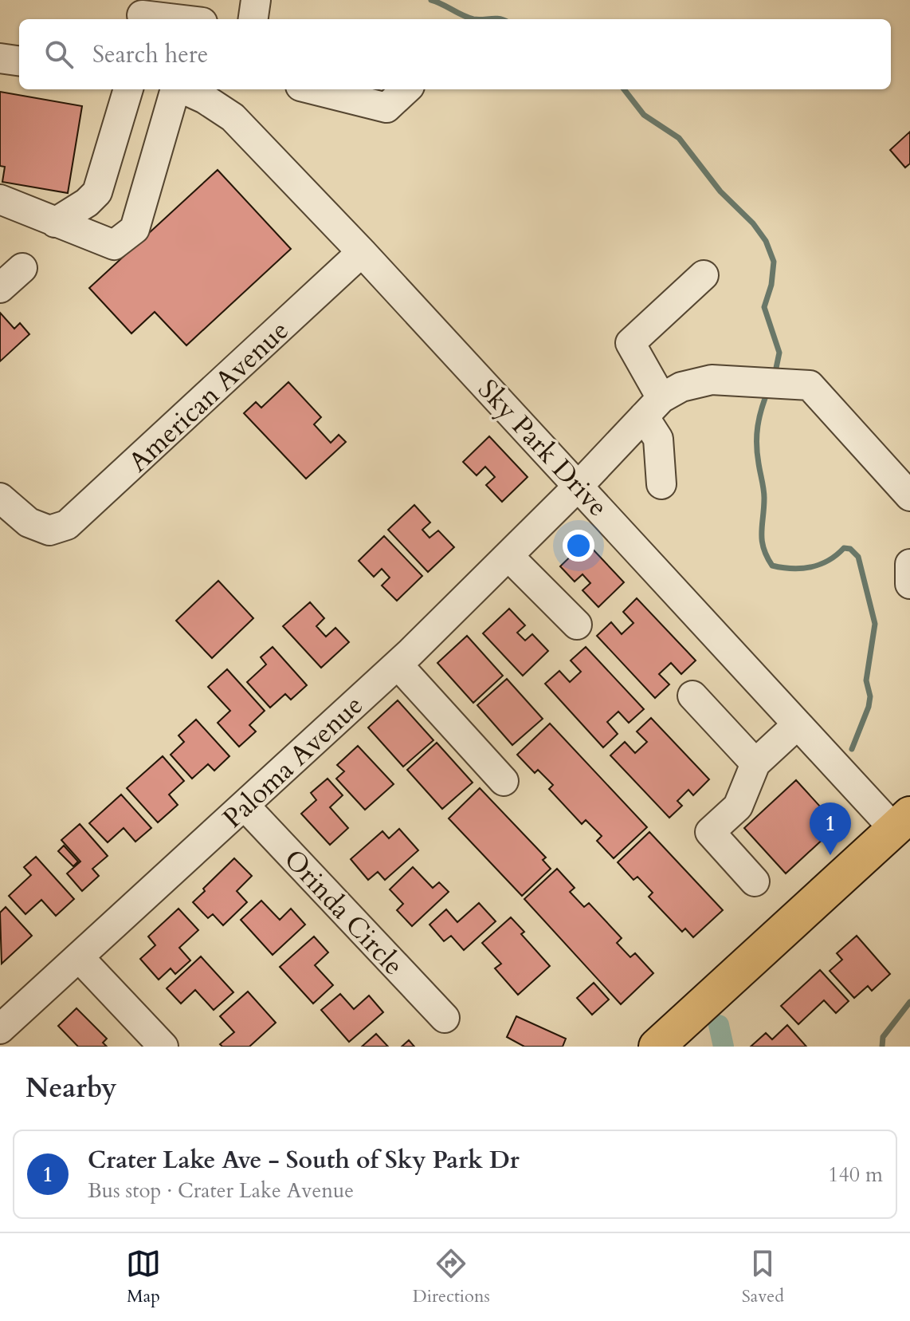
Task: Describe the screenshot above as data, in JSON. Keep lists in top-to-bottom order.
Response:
{
  "streets": {
    "street": [
      "American Avenue",
      "Sky Park Drive",
      "Paloma Avenue",
      "Orinda Circle"
    ]
  },
  "crossings": [
    ["American Avenue", "Sky Park Drive"],
    ["Sky Park Drive", "Paloma Avenue"],
    ["Paloma Avenue", "Orinda Circle"]
  ],
  "page": {
    "search": "Search here",
    "pins": "1",
    "heading": "Nearby",
    "list": [
      {
        "mark": "1",
        "name": "Crater Lake Ave - South of Sky Park Dr",
        "note": "Bus stop · Crater Lake Avenue",
        "value": "140 m"
      }
    ],
    "nav": ["Map", "Directions", "Saved"]
  }
}
